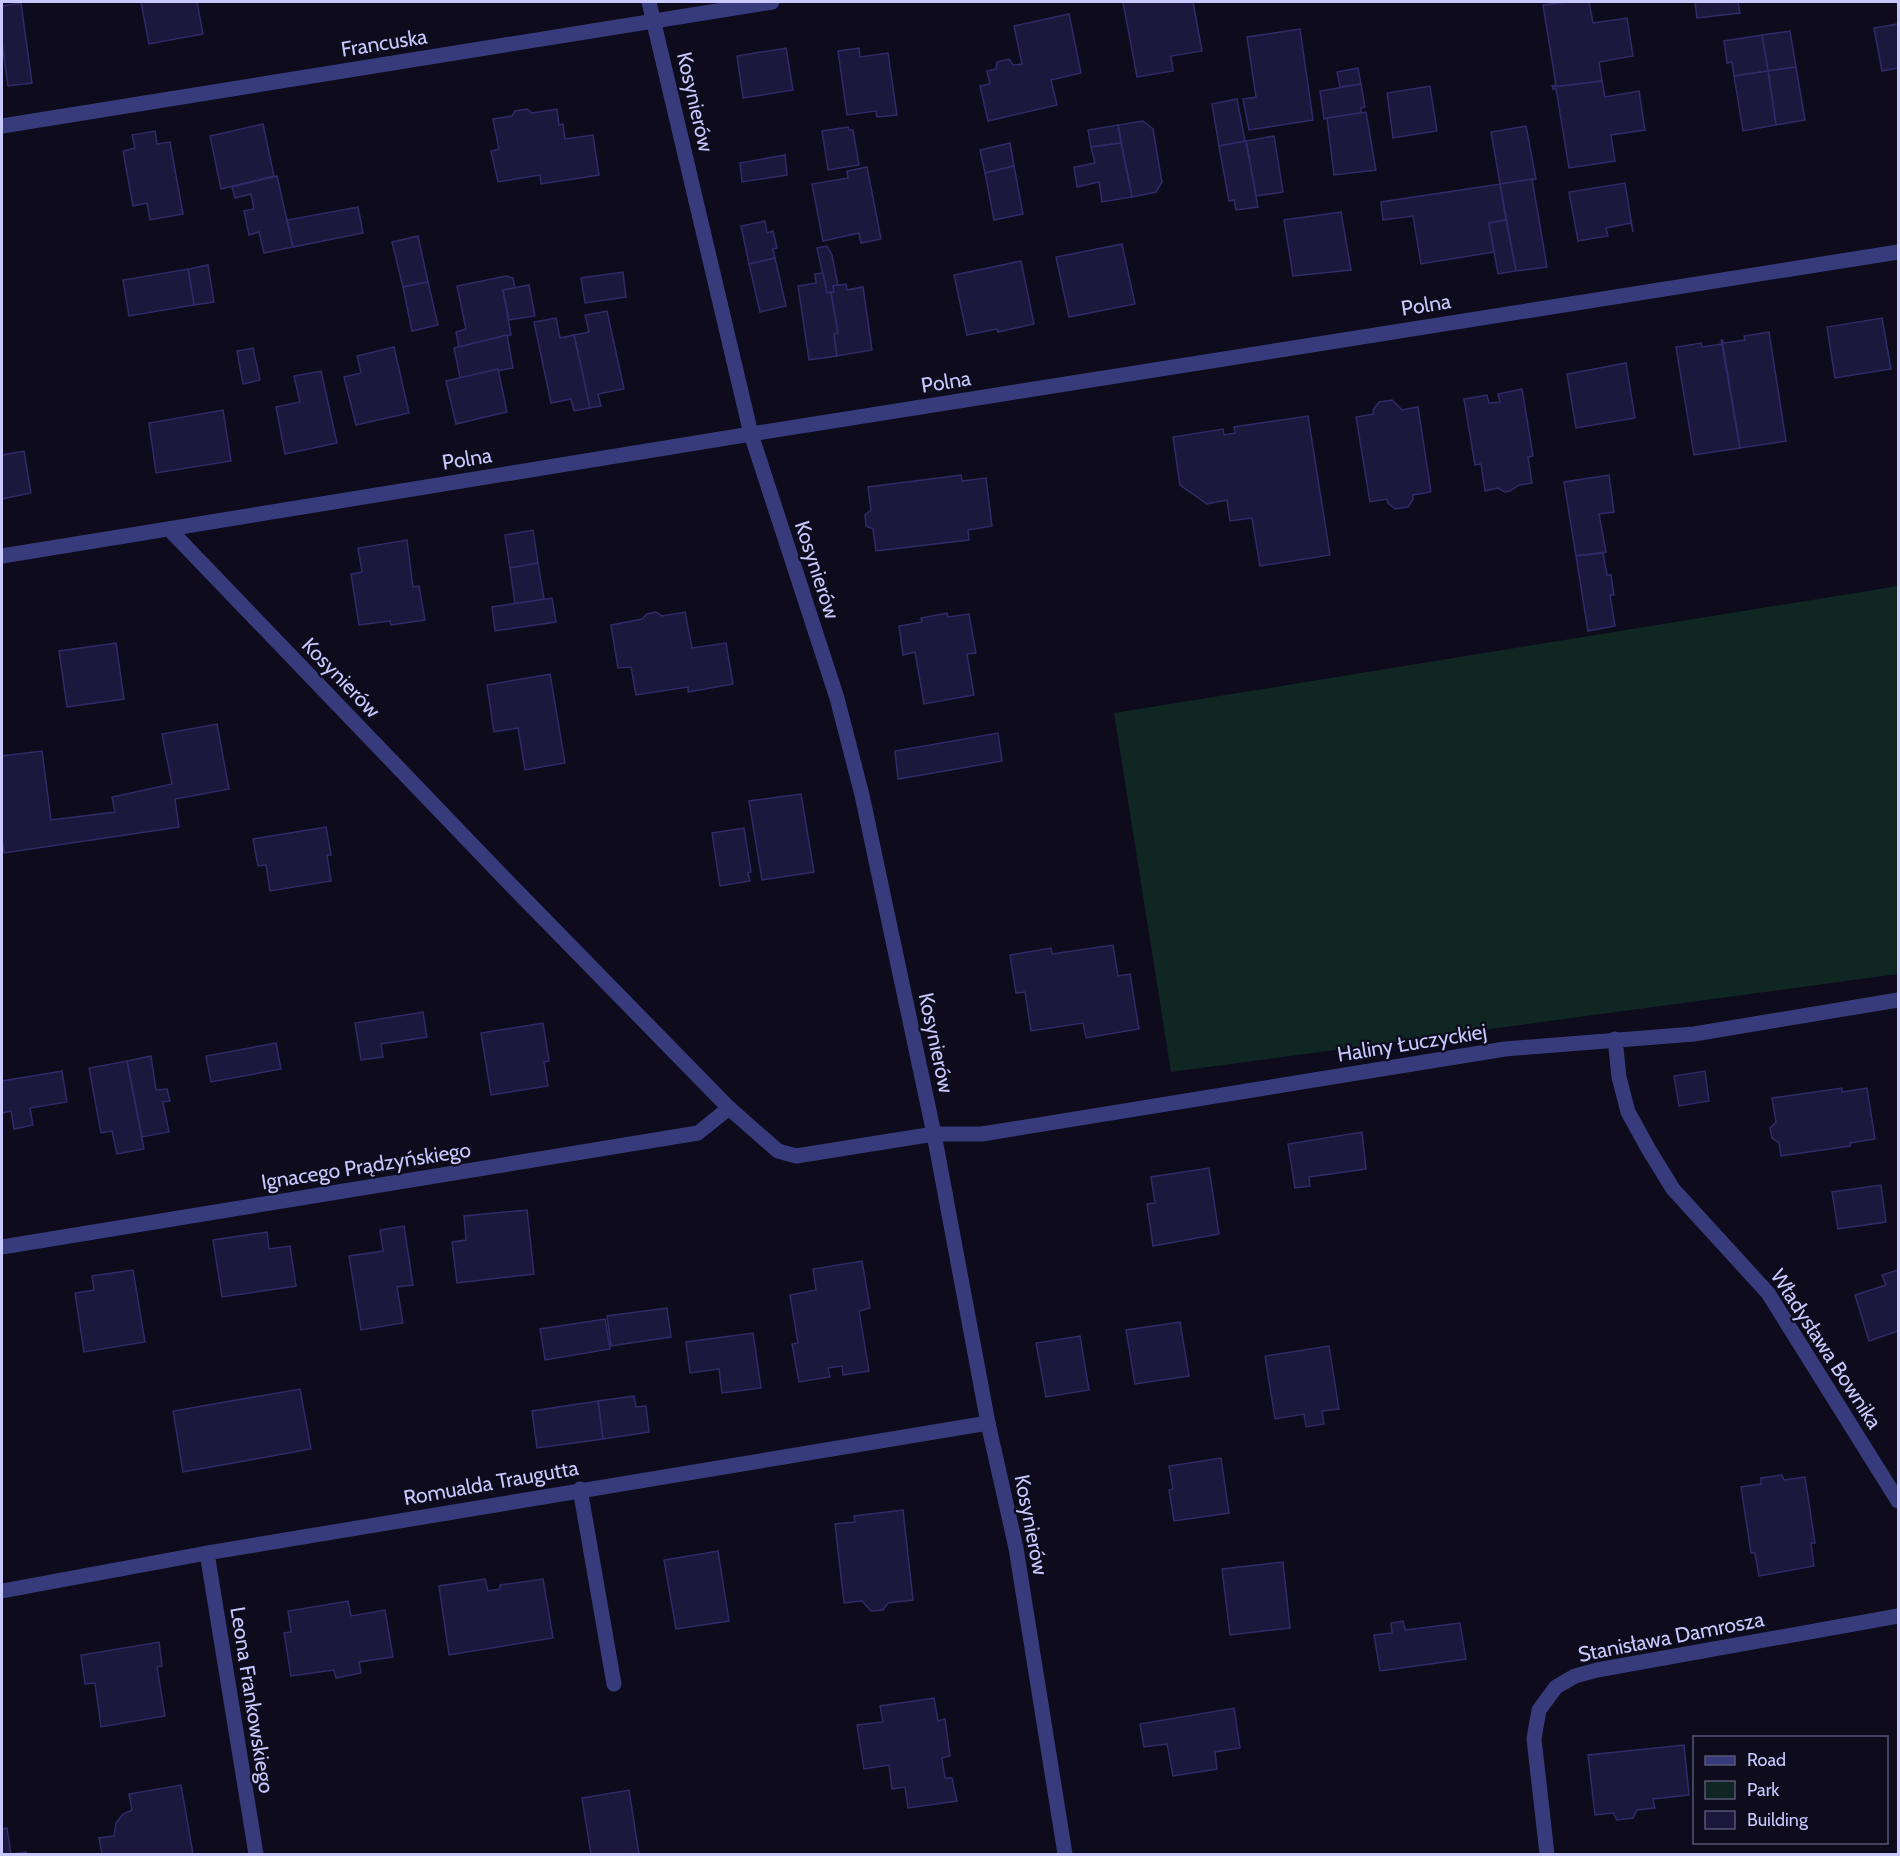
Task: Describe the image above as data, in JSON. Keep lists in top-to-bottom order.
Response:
{
  "streets": {
    "street": [
      "Francuska",
      "Kosynierów",
      "Polna",
      "Haliny Łuczyckiej",
      "Ignacego Prądzyńskiego",
      "Władysława Bownika",
      "Romualda Traugutta",
      "Stanisława Damrosza",
      "Leona Frankowskiego"
    ]
  },
  "crossings": [
    ["Francuska", "Kosynierów"],
    ["Kosynierów", "Polna"],
    ["Kosynierów", "Haliny Łuczyckiej"],
    ["Kosynierów", "Ignacego Prądzyńskiego"],
    ["Kosynierów", "Romualda Traugutta"],
    ["Haliny Łuczyckiej", "Władysława Bownika"],
    ["Romualda Traugutta", "Leona Frankowskiego"]
  ],
  "legend": ["Road", "Park", "Building"]
}
